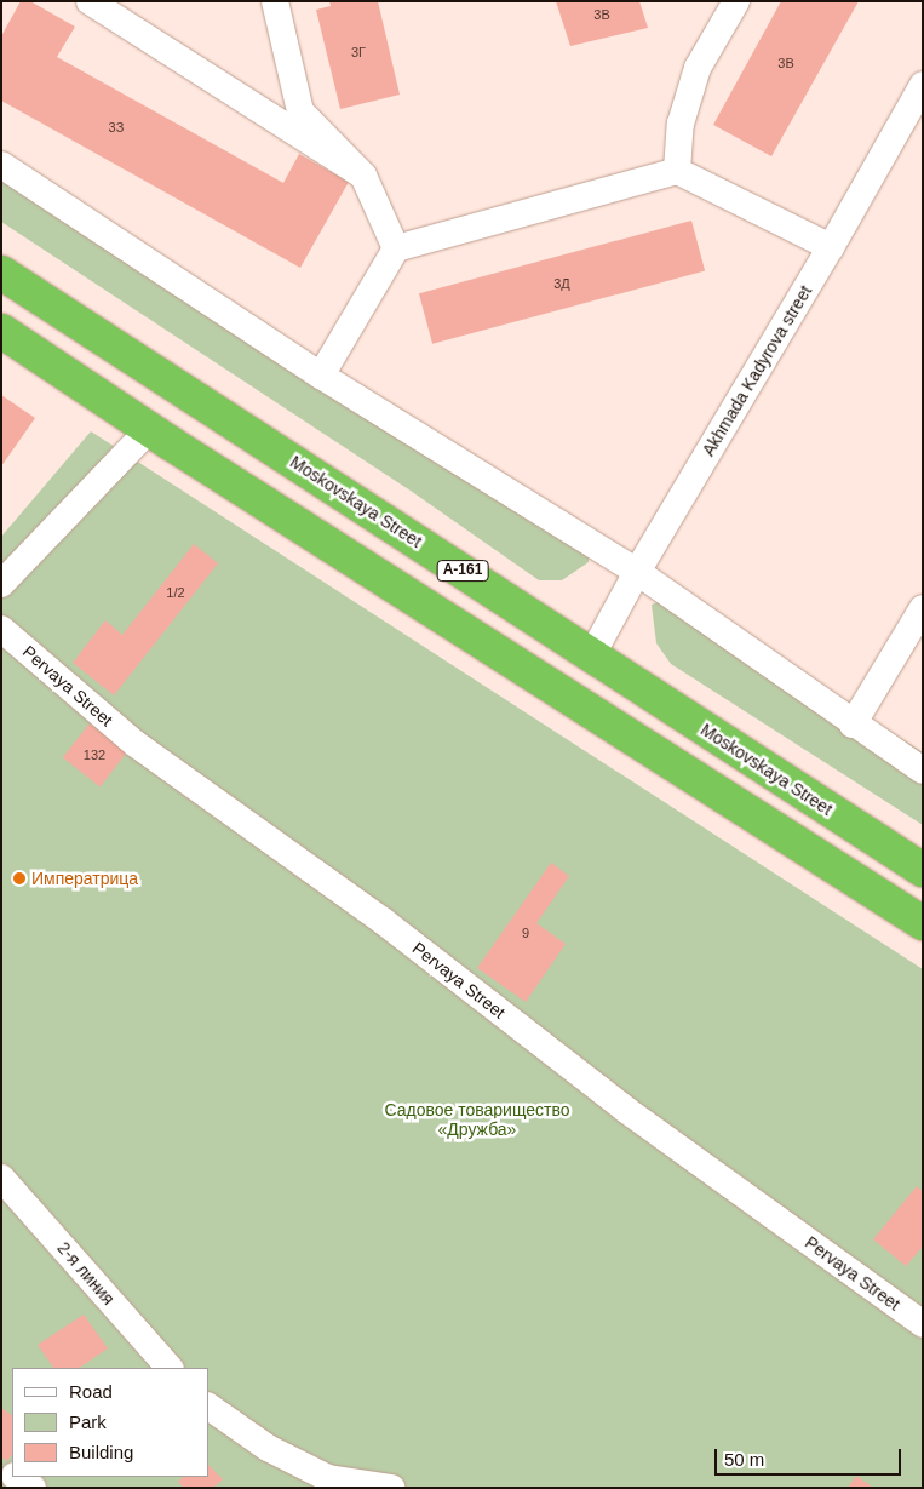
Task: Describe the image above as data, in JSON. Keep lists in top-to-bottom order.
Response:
{
  "streets": {
    "highway": ["Moskovskaya Street", "А-161"],
    "street": ["Akhmada Kadyrova street", "Pervaya Street", "2-я линия"]
  },
  "crossings": [
    ["Akhmada Kadyrova street", "Moskovskaya Street"]
  ],
  "parks": ["Садовое товарищество «Дружба»"],
  "places": ["Императрица"],
  "house_numbers": [
    "3В",
    "3Г",
    "3В",
    "3З",
    "3Д",
    "1/2",
    "132",
    "9"
  ],
  "legend": ["Road", "Park", "Building"],
  "scale_bar": "50 m"
}
